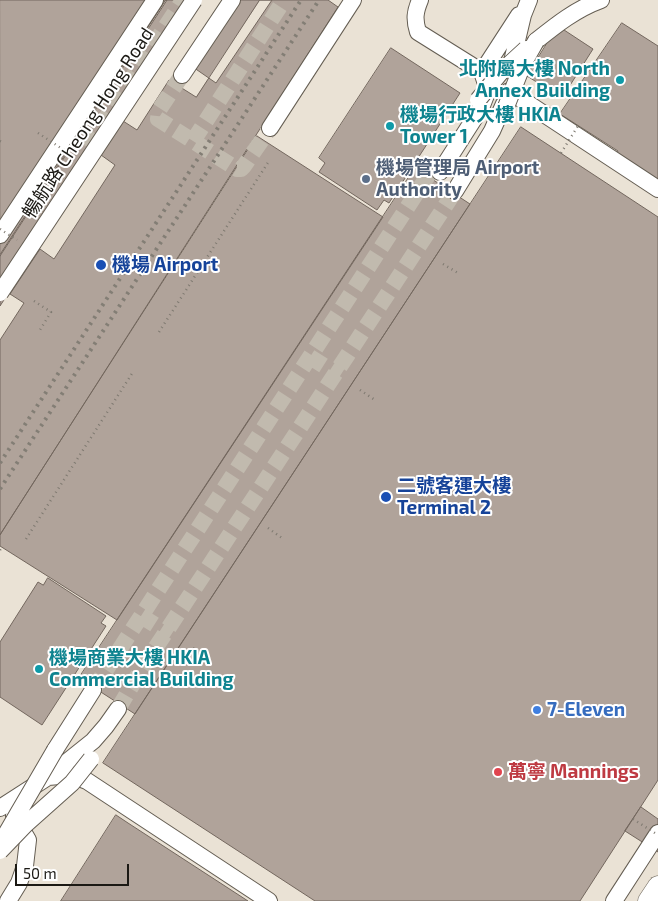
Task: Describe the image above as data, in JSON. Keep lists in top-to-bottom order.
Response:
{
  "streets": {
    "street": ["暢航路 Cheong Hong Road"]
  },
  "places": [
    "北附屬大樓 North Annex Building",
    "機場行政大樓 HKIA Tower 1",
    "機場管理局 Airport Authority",
    "機場 Airport",
    "二號客運大樓 Terminal 2",
    "機場商業大樓 HKIA Commercial Building",
    "7-Eleven",
    "萬寧 Mannings"
  ],
  "scale_bar": "50 m"
}
